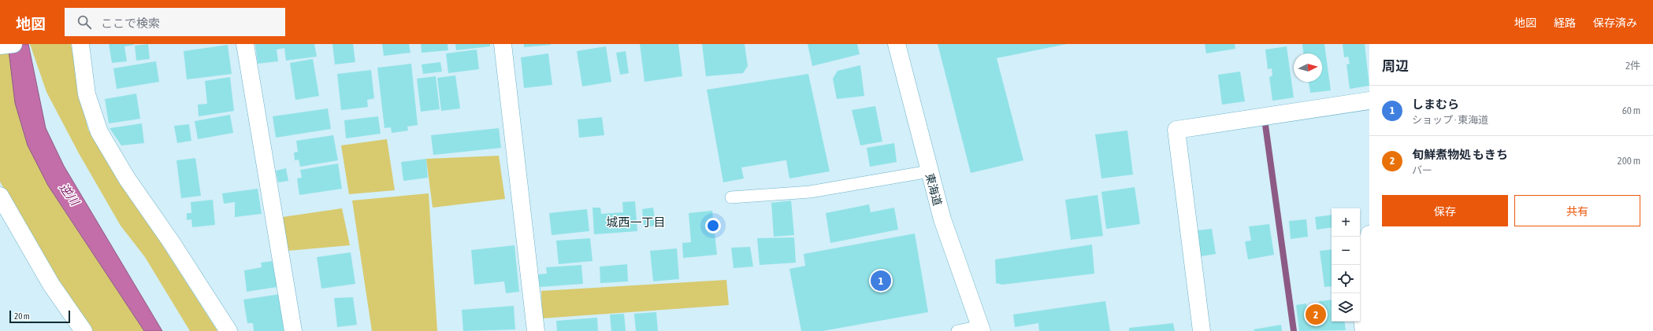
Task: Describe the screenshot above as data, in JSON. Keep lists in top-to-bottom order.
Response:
{
  "streets": {
    "street": ["東海道"]
  },
  "districts": ["城西一丁目"],
  "water": ["逆川"],
  "scale_bar": "20 m",
  "north": "right",
  "page": {
    "header": "地図",
    "search": "ここで検索",
    "nav": ["地図", "経路", "保存済み"],
    "heading": ["周辺", "2件"],
    "list": [
      {
        "mark": "1",
        "name": "しまむら",
        "note": "ショップ · 東海道",
        "value": "60 m"
      },
      {
        "mark": "2",
        "name": "旬鮮煮物処 もきち",
        "note": "バー",
        "value": "200 m"
      }
    ],
    "buttons": ["保存", "共有"],
    "map_buttons": ["+", "−"],
    "pins": ["1", "2"],
    "scale": "20 m"
  }
}
